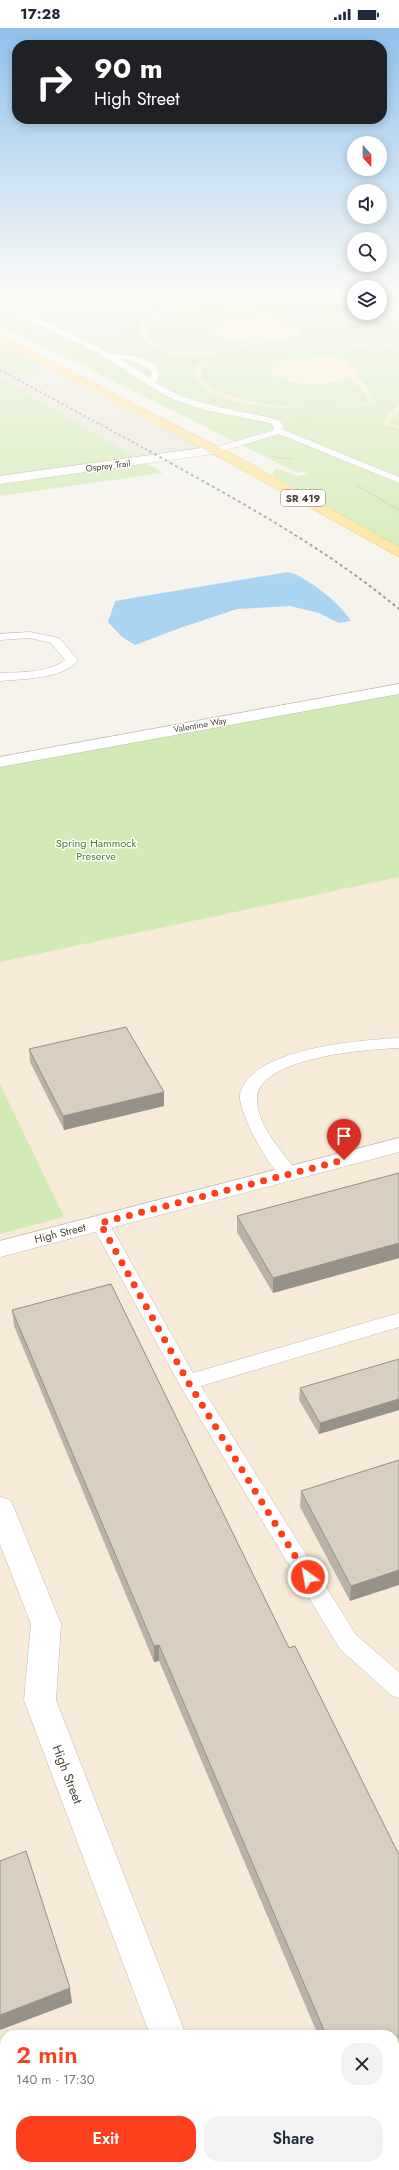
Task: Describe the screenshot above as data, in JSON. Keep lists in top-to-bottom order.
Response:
{
  "streets": {
    "main road": ["SR 419"],
    "street": ["Osprey Trail", "Valentine Way", "High Street"]
  },
  "crossings": [
    ["Osprey Trail", "SR 419"]
  ],
  "parks": ["Spring Hammock Preserve"],
  "north": "bottom",
  "page": {
    "status": "17:28",
    "turn": ["90 m", "High Street"],
    "heading": ["2 min", "140 m · 17:30"],
    "buttons": ["Exit", "Share"]
  }
}
